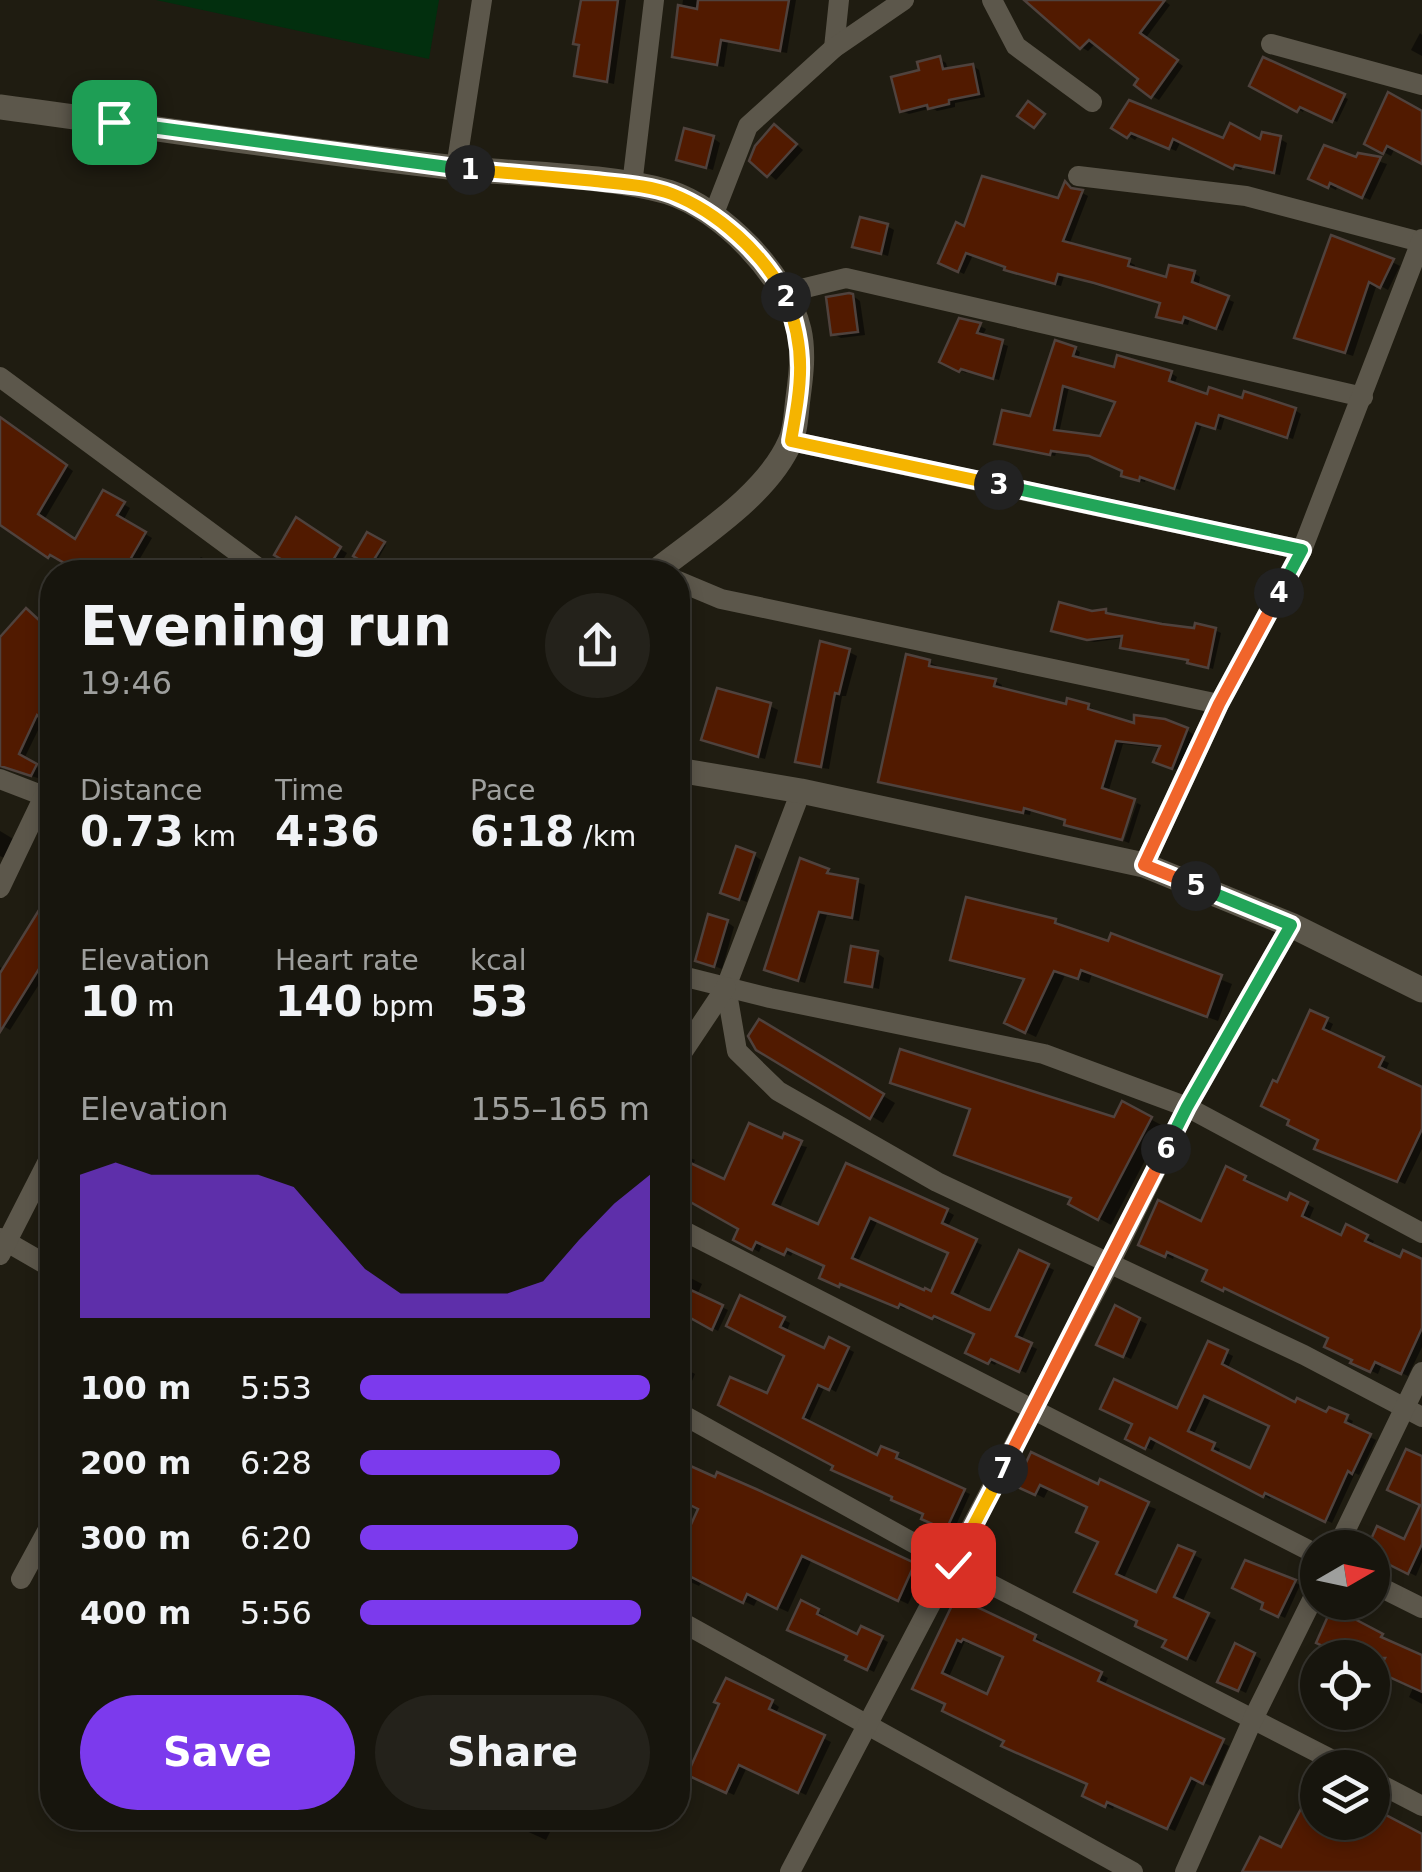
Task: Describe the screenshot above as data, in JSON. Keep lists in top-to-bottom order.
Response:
{
  "north": "right",
  "page": {
    "pins": [
      "1",
      "2",
      "3",
      "4",
      "5",
      "6",
      "7"
    ],
    "heading": ["Evening run", "19:46"],
    "stats": [
      ["Distance", "0.73 km"],
      ["Time", "4:36"],
      ["Pace", "6:18 /km"],
      ["Elevation", "10 m"],
      ["Heart rate", "140 bpm"],
      ["kcal", "53"]
    ],
    "chart": ["Elevation", "155–165 m"],
    "list": [
      {
        "name": "100 m",
        "note": "5:53"
      },
      {
        "name": "200 m",
        "note": "6:28"
      },
      {
        "name": "300 m",
        "note": "6:20"
      },
      {
        "name": "400 m",
        "note": "5:56"
      }
    ],
    "buttons": ["Save", "Share"]
  }
}
